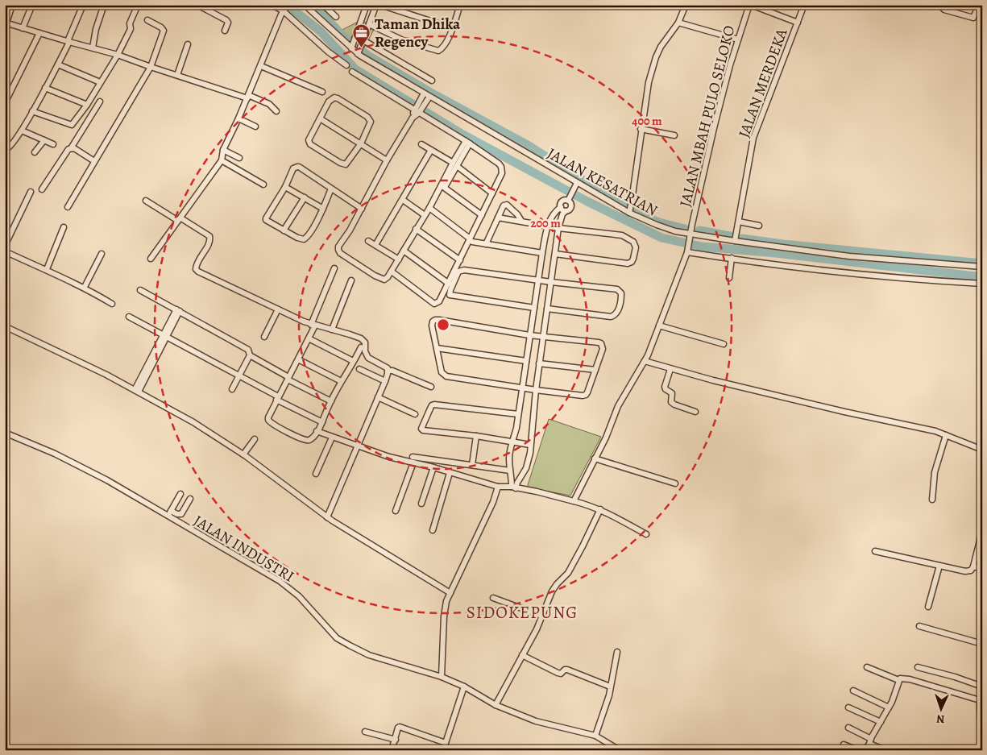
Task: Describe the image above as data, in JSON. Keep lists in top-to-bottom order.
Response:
{
  "streets": {
    "street": [
      "JALAN MERDEKA",
      "JALAN MBAH PULO SELOKO",
      "JALAN KESATRIAN",
      "JALAN INDUSTRI"
    ]
  },
  "crossings": [
    ["JALAN MERDEKA", "JALAN KESATRIAN"],
    ["JALAN MBAH PULO SELOKO", "JALAN KESATRIAN"]
  ],
  "districts": ["SIDOKEPUNG"],
  "places": {
    "office": ["Taman Dhika Regency"]
  },
  "north": "bottom",
  "rings": ["400 m", "200 m"]
}
